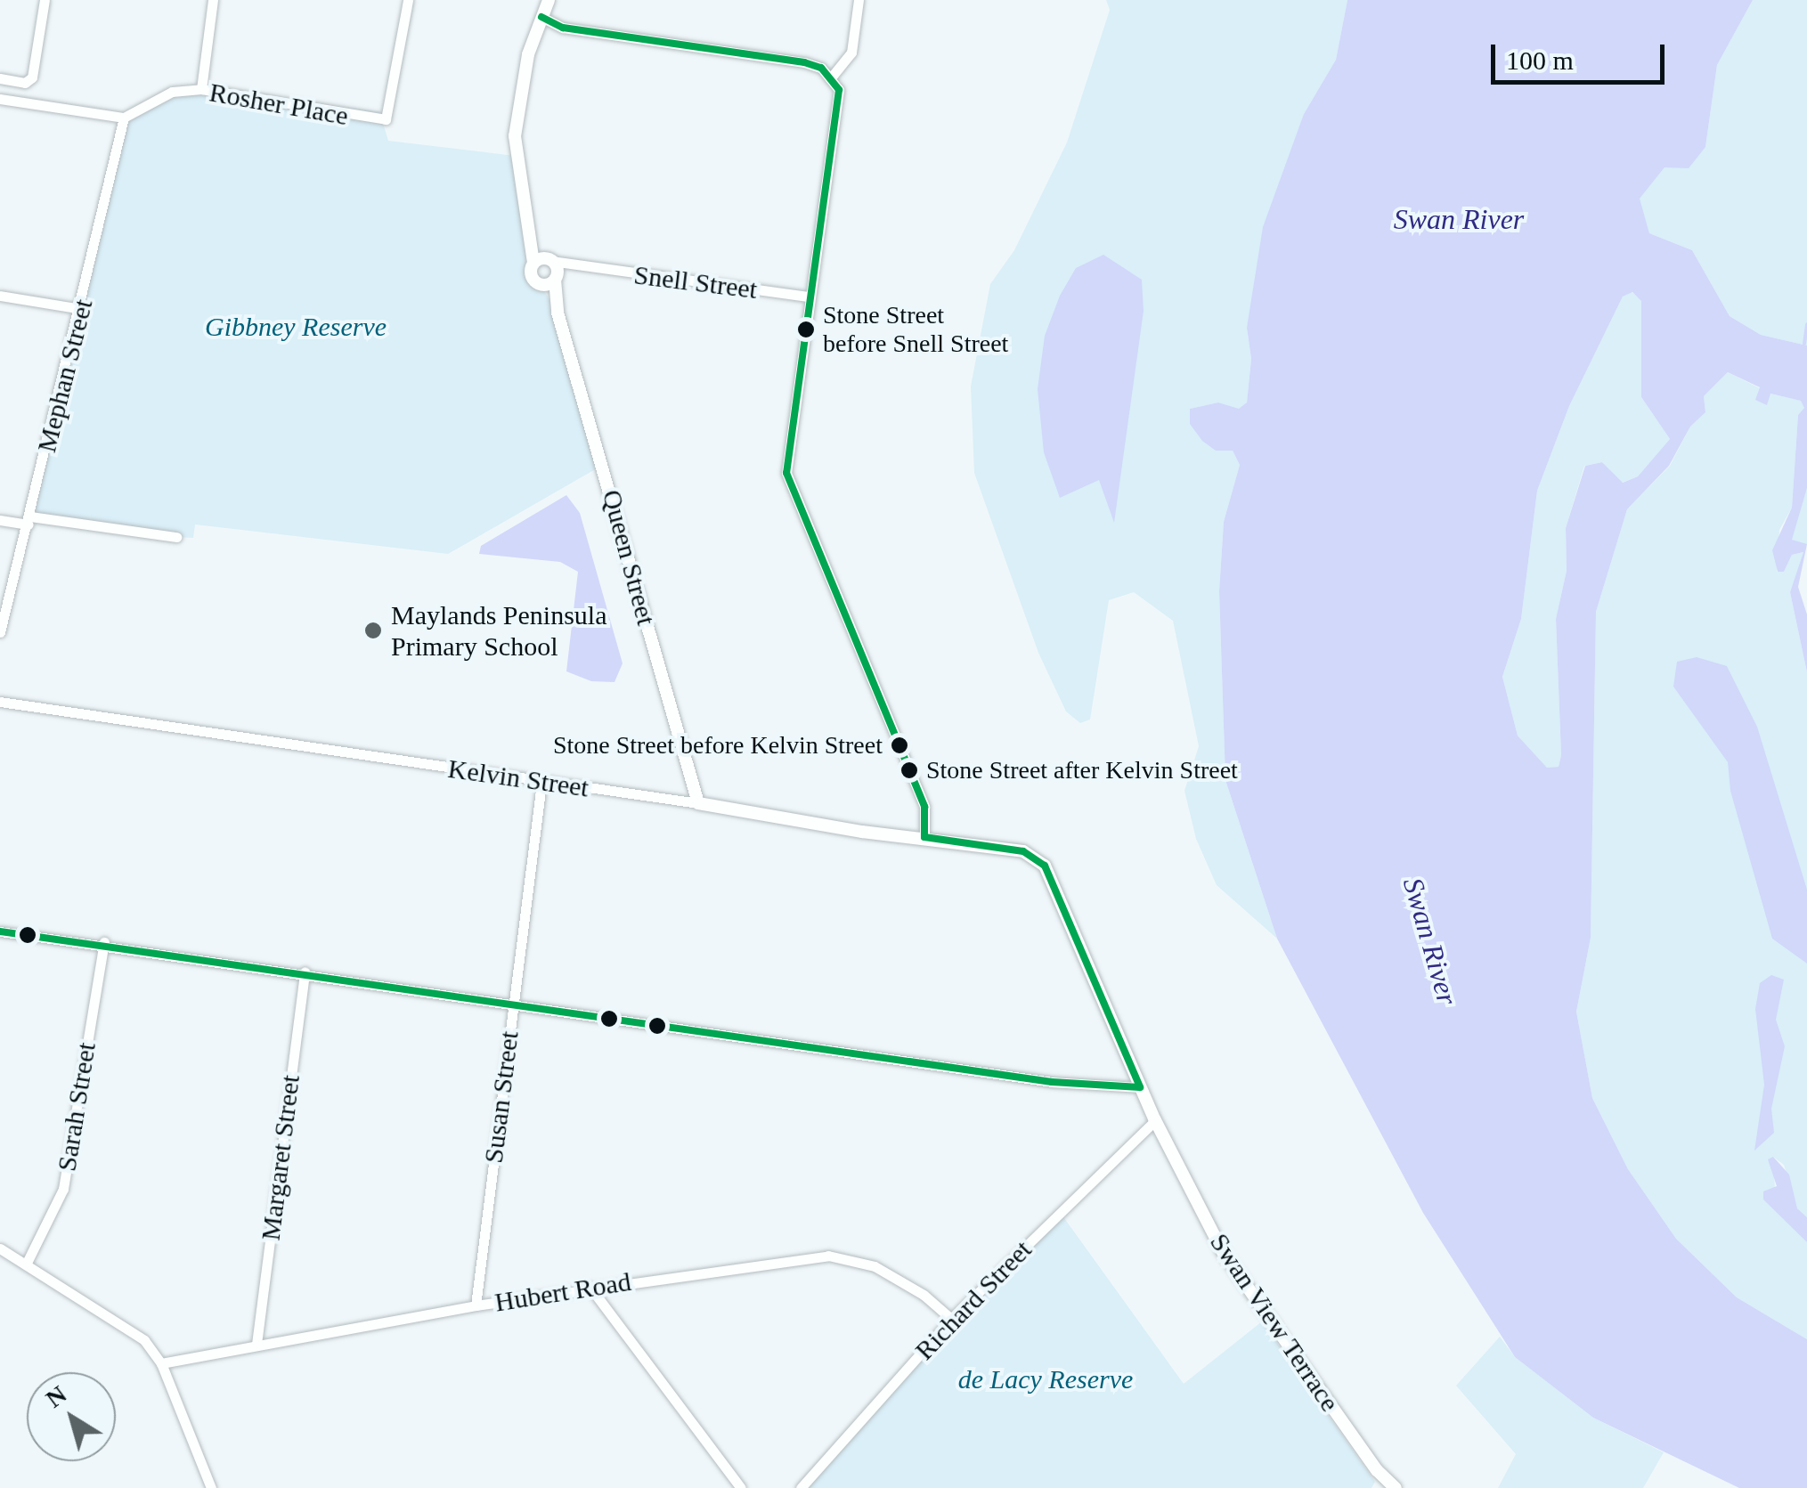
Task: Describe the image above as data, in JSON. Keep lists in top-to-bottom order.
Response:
{
  "streets": {
    "street": [
      "Rosher Place",
      "Snell Street",
      "Mephan Street",
      "Queen Street",
      "Kelvin Street",
      "Susan Street",
      "Sarah Street",
      "Margaret Street",
      "Hubert Road",
      "Richard Street",
      "Swan View Terrace"
    ]
  },
  "crossings": [
    ["Rosher Place", "Mephan Street"],
    ["Snell Street", "Queen Street"],
    ["Queen Street", "Kelvin Street"],
    ["Kelvin Street", "Susan Street"],
    ["Kelvin Street", "Swan View Terrace"],
    ["Susan Street", "Hubert Road"],
    ["Margaret Street", "Hubert Road"],
    ["Hubert Road", "Richard Street"],
    ["Richard Street", "Swan View Terrace"]
  ],
  "water": ["Swan River"],
  "parks": ["Gibbney Reserve", "de Lacy Reserve"],
  "places": [
    "Stone Street before Snell Street",
    "Maylands Peninsula Primary School",
    "Stone Street before Kelvin Street",
    "Stone Street after Kelvin Street"
  ],
  "scale_bar": "100 m",
  "north": "top left"
}
